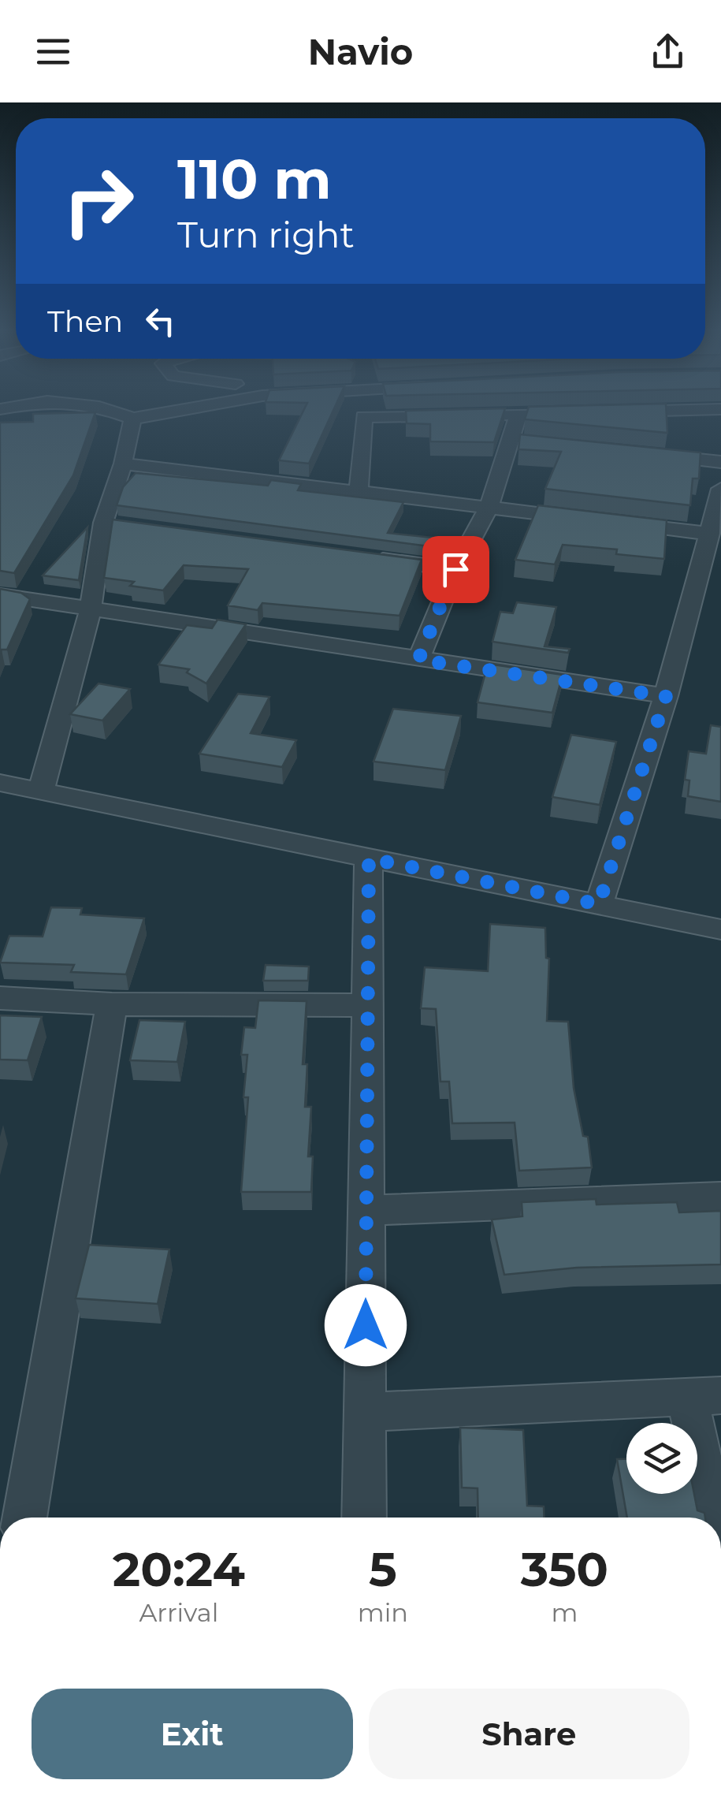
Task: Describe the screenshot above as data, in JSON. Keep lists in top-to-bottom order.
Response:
{
  "page": {
    "header": "Navio",
    "turn": ["110 m", "Turn right"],
    "then": "Then",
    "eta": [
      "20:24",
      "Arrival",
      "5",
      "min",
      "350",
      "m"
    ],
    "buttons": ["Exit", "Share"]
  }
}
